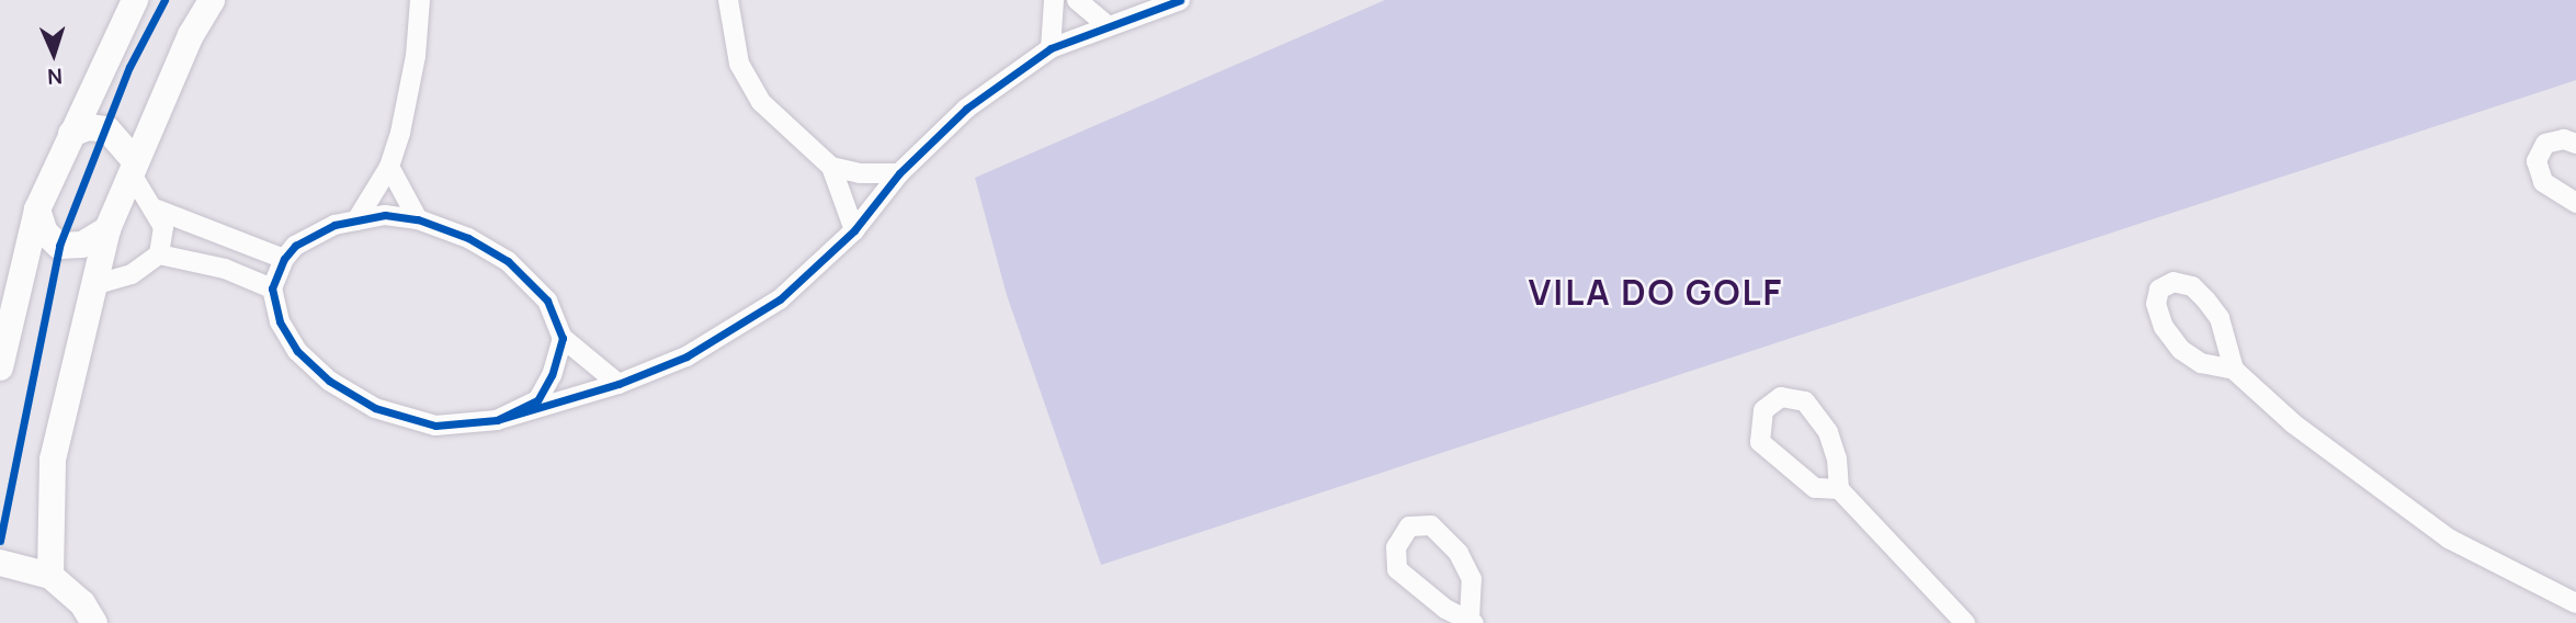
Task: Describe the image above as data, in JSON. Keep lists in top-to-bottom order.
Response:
{
  "districts": ["VILA DO GOLF"],
  "north": "bottom"
}
